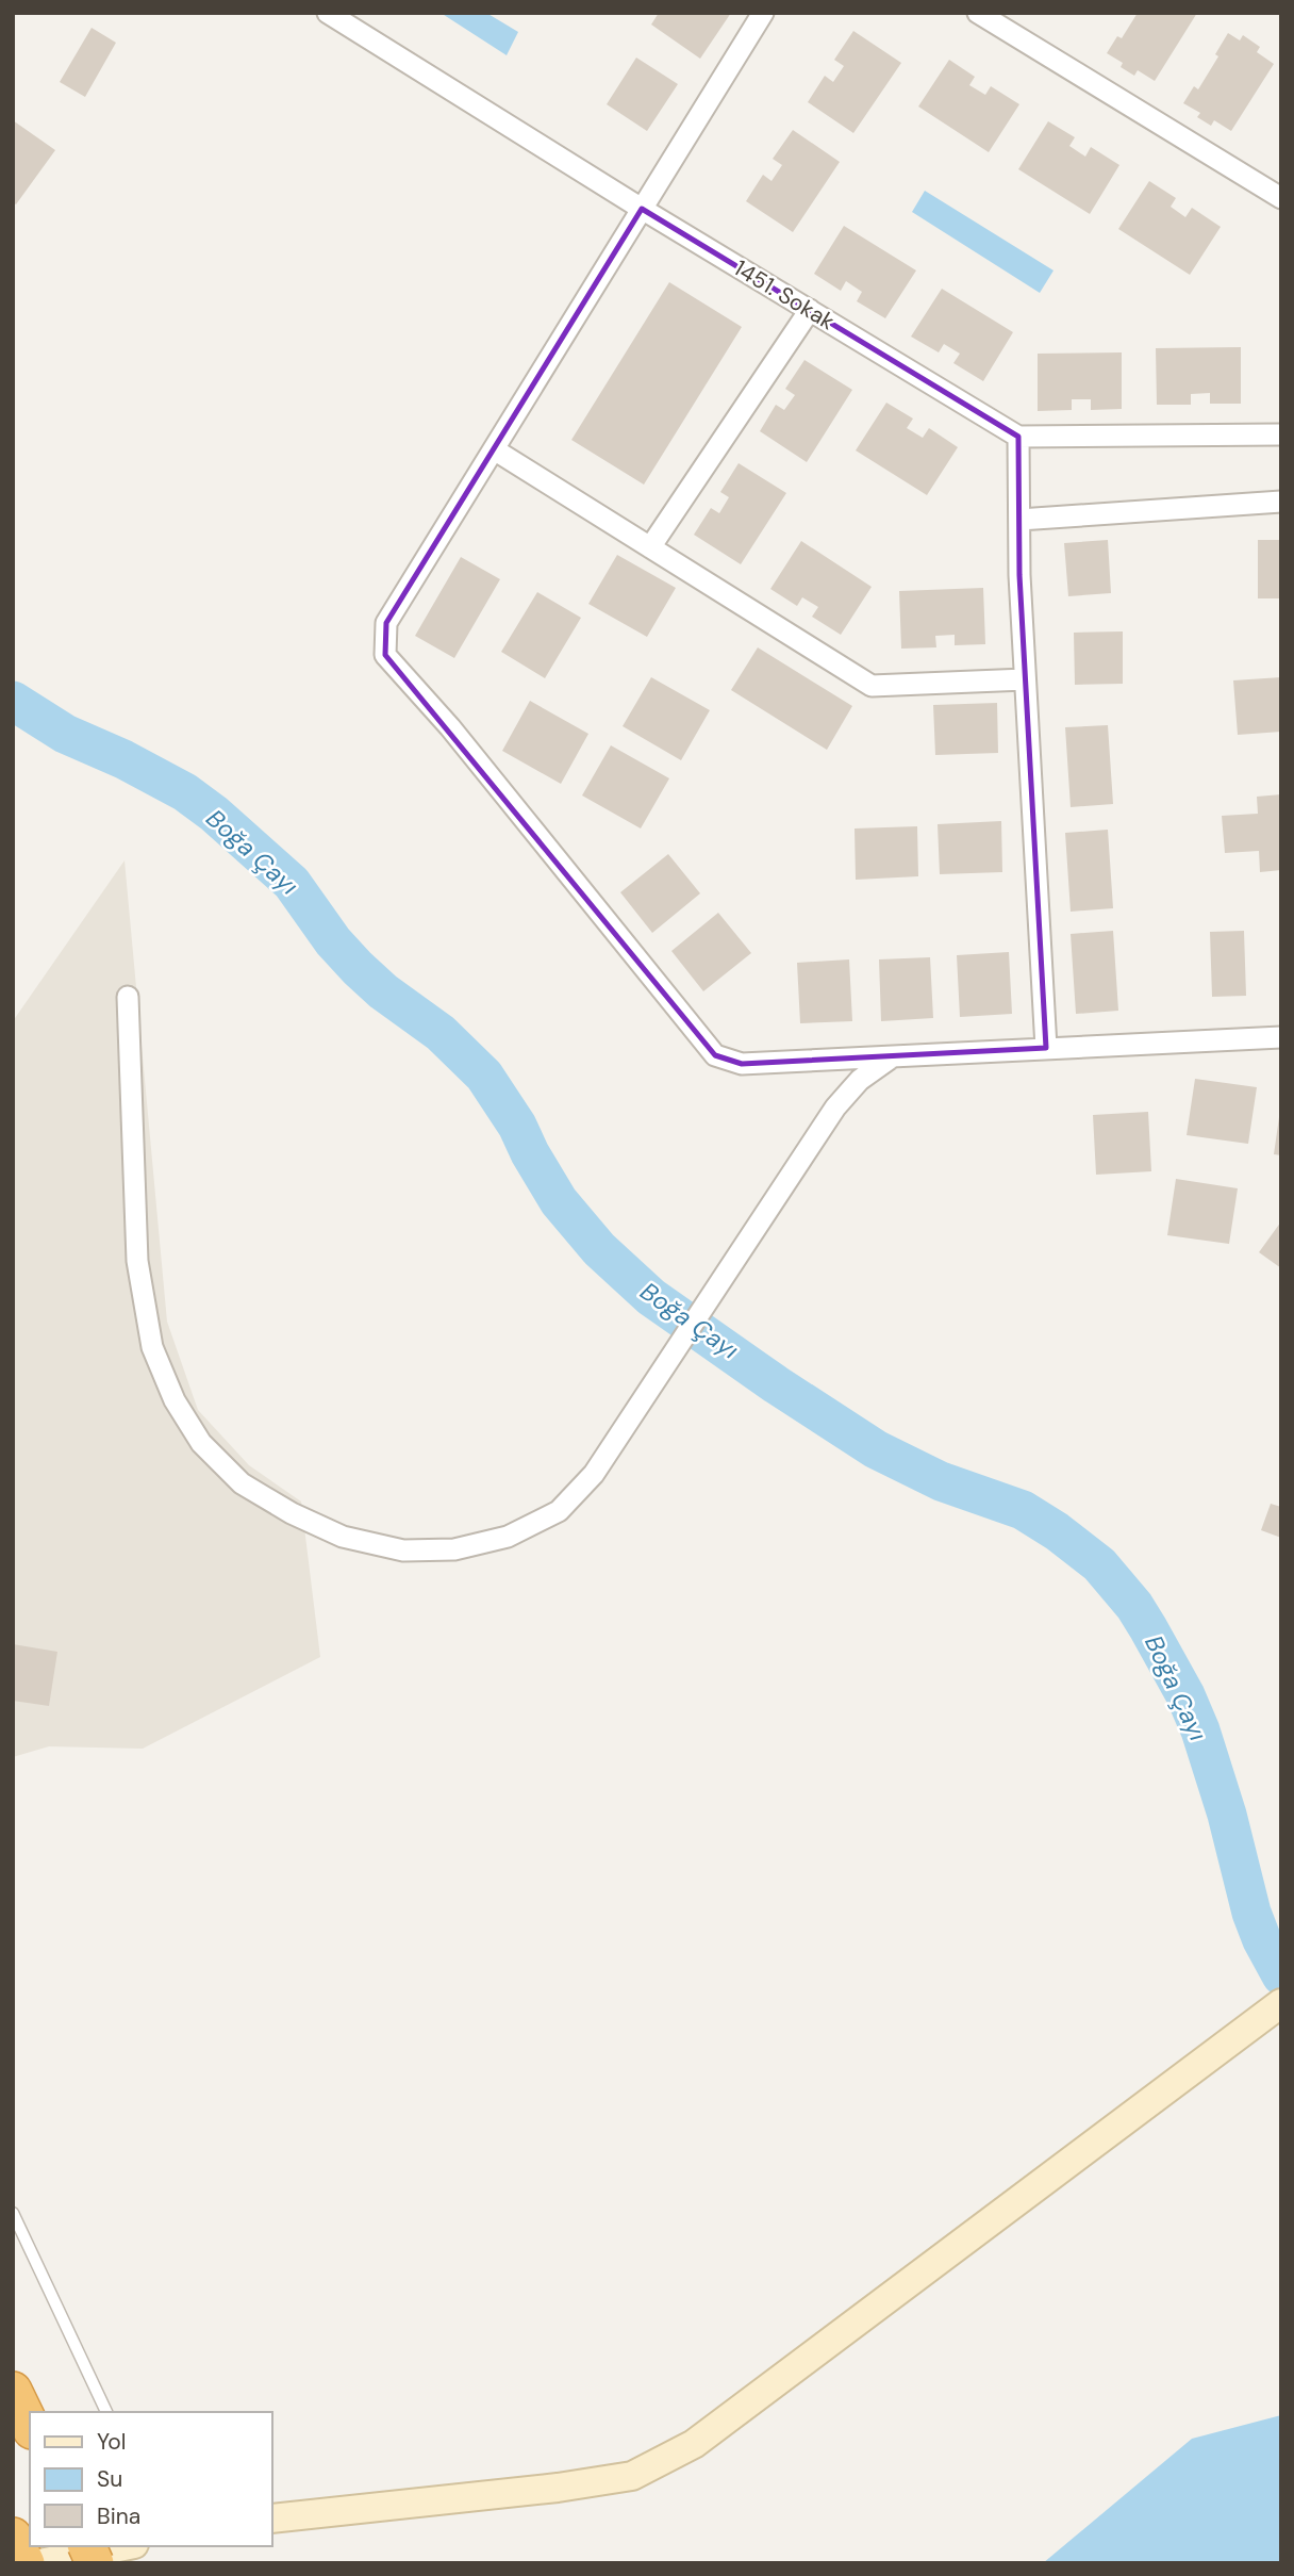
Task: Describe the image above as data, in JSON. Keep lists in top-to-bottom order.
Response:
{
  "streets": {
    "street": ["1451. Sokak"]
  },
  "water": ["Boğa Çayı"],
  "legend": ["Yol", "Su", "Bina"]
}
